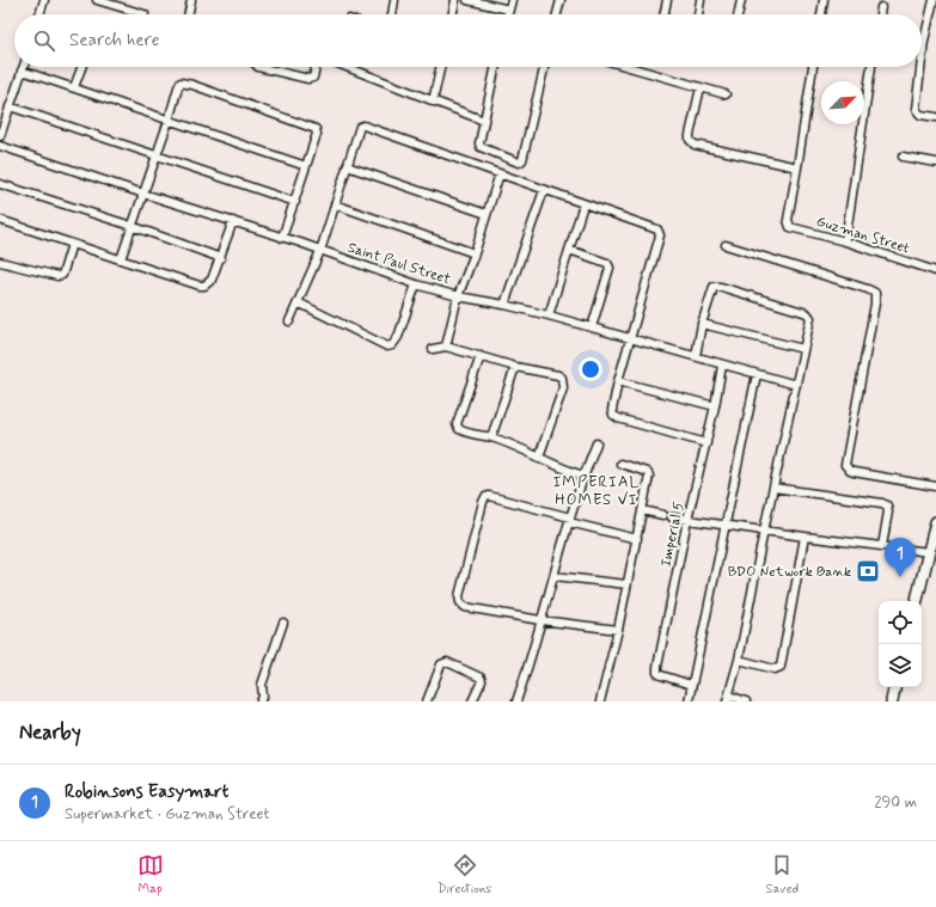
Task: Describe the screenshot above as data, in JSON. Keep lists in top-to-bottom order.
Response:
{
  "streets": {
    "street": ["Guzman Street", "Saint Paul Street", "Imperial 5"]
  },
  "crossings": [
    ["Saint Paul Street", "Imperial 5"]
  ],
  "districts": ["IMPERIAL HOMES VI"],
  "places": {
    "bank": ["BDO Network Bank"]
  },
  "north": "top right",
  "page": {
    "search": "Search here",
    "pins": "1",
    "heading": "Nearby",
    "list": [
      {
        "mark": "1",
        "name": "Robinsons Easymart",
        "note": "Supermarket · Guzman Street",
        "value": "290 m"
      }
    ],
    "nav": ["Map", "Directions", "Saved"]
  }
}
